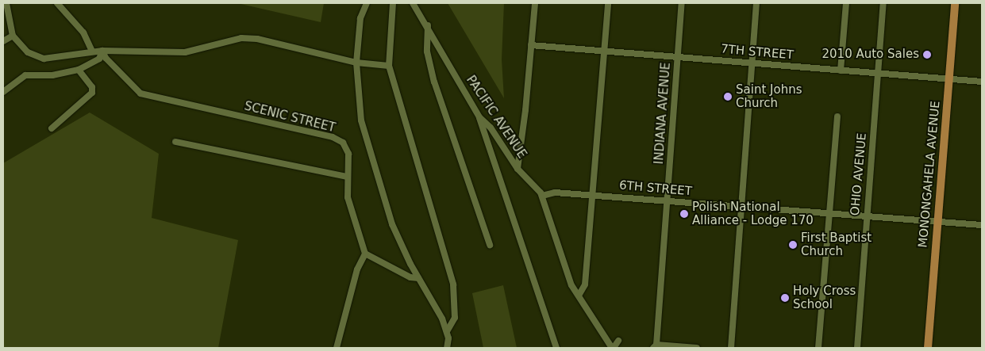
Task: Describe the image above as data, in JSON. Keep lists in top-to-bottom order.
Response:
{
  "streets": {
    "main road": ["MONONGAHELA AVENUE"],
    "street": [
      "7TH STREET",
      "INDIANA AVENUE",
      "SCENIC STREET",
      "PACIFIC AVENUE",
      "OHIO AVENUE",
      "6TH STREET"
    ]
  },
  "crossings": [
    ["7TH STREET", "INDIANA AVENUE"],
    ["7TH STREET", "OHIO AVENUE"],
    ["7TH STREET", "MONONGAHELA AVENUE"],
    ["INDIANA AVENUE", "6TH STREET"],
    ["PACIFIC AVENUE", "6TH STREET"],
    ["OHIO AVENUE", "6TH STREET"],
    ["MONONGAHELA AVENUE", "6TH STREET"]
  ],
  "places": [
    "2010 Auto Sales",
    "Saint Johns Church",
    "Polish National Alliance - Lodge 170",
    "First Baptist Church",
    "Holy Cross School"
  ]
}
